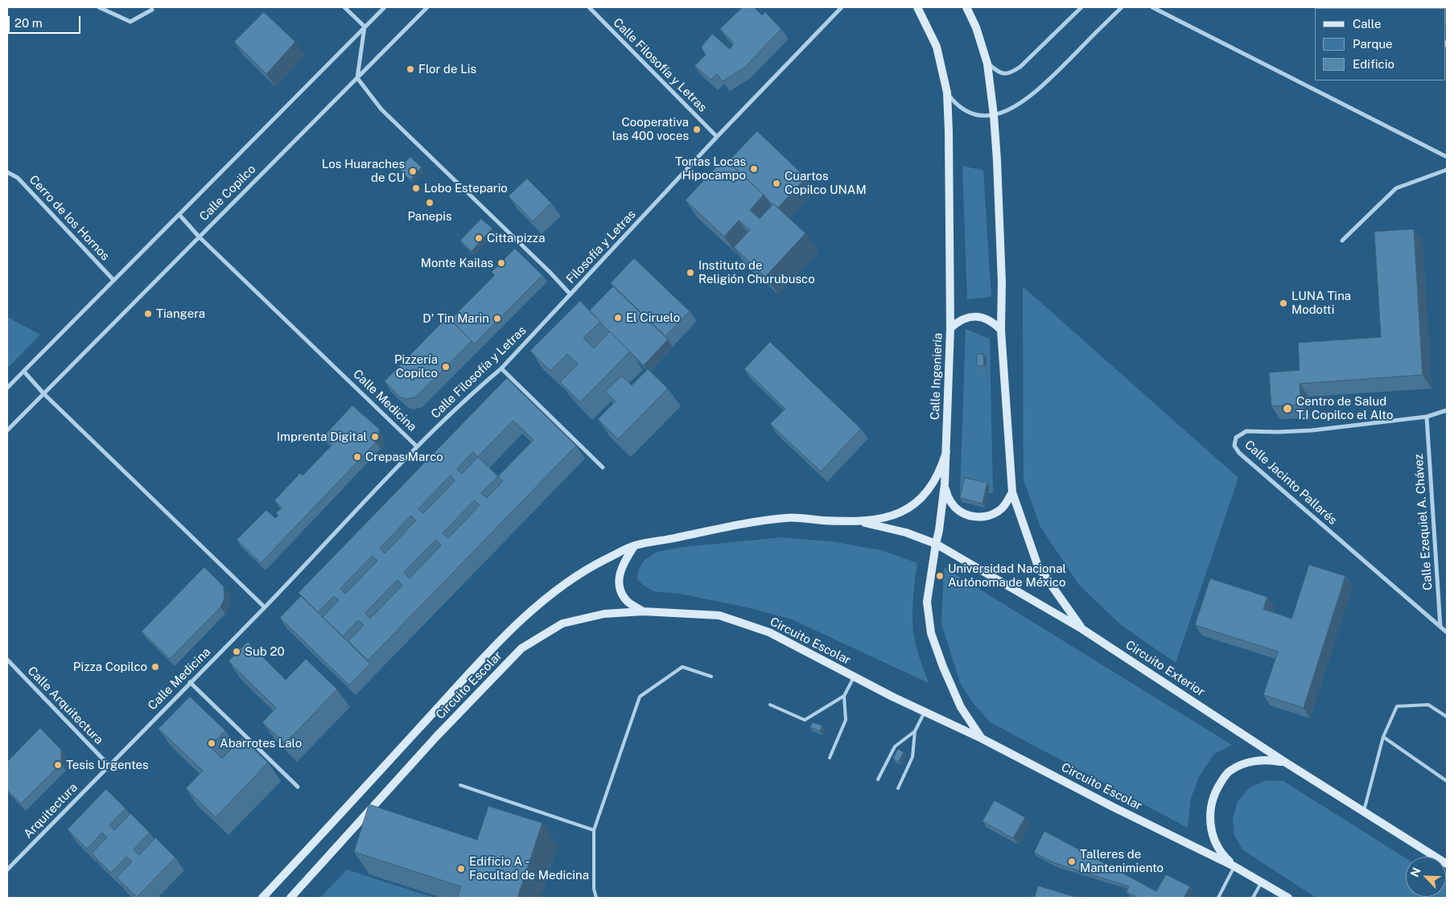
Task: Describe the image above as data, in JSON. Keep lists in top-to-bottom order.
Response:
{
  "streets": {
    "street": [
      "Calle Filosofía y Letras",
      "Calle Copilco",
      "Cerro de los Hornos",
      "Filosofía y Letras",
      "Calle Ingeniería",
      "Calle Medicina",
      "Calle Jacinto Pallarés",
      "Calle Ezequiel A. Chávez",
      "Circuito Escolar",
      "Circuito Exterior",
      "Calle Arquitectura",
      "Arquitectura"
    ]
  },
  "crossings": [
    ["Calle Filosofía y Letras", "Filosofía y Letras"],
    ["Calle Filosofía y Letras", "Calle Medicina"],
    ["Calle Copilco", "Cerro de los Hornos"],
    ["Calle Copilco", "Filosofía y Letras"],
    ["Calle Copilco", "Calle Medicina"],
    ["Calle Ingeniería", "Circuito Escolar"],
    ["Calle Ingeniería", "Circuito Exterior"],
    ["Calle Medicina", "Calle Arquitectura"],
    ["Calle Medicina", "Arquitectura"],
    ["Calle Jacinto Pallarés", "Calle Ezequiel A. Chávez"],
    ["Circuito Escolar", "Circuito Exterior"],
    ["Calle Arquitectura", "Arquitectura"]
  ],
  "places": [
    "Flor de Lis",
    "Cooperativa las 400 voces",
    "Tortas Locas Hipocampo",
    "Los Huaraches de CU",
    "Cuartos Copilco UNAM",
    "Lobo Estepario",
    "Panepis",
    "Citta pizza",
    "Monte Kailas",
    "Instituto de Religión Churubusco",
    "LUNA Tina Modotti",
    "Tiangera",
    "El Ciruelo",
    "D' Tin Marin",
    "Pizzería Copilco",
    "Centro de Salud T.I Copilco el Alto",
    "Imprenta Digital",
    "Crepas Marco",
    "Universidad Nacional Autónoma de México",
    "Sub 20",
    "Pizza Copilco",
    "Abarrotes Lalo",
    "Tesis Urgentes",
    "Talleres de Mantenimiento",
    "Edificio A - Facultad de Medicina"
  ],
  "legend": ["Calle", "Parque", "Edificio"],
  "scale_bar": "20 m",
  "north": "top left"
}
